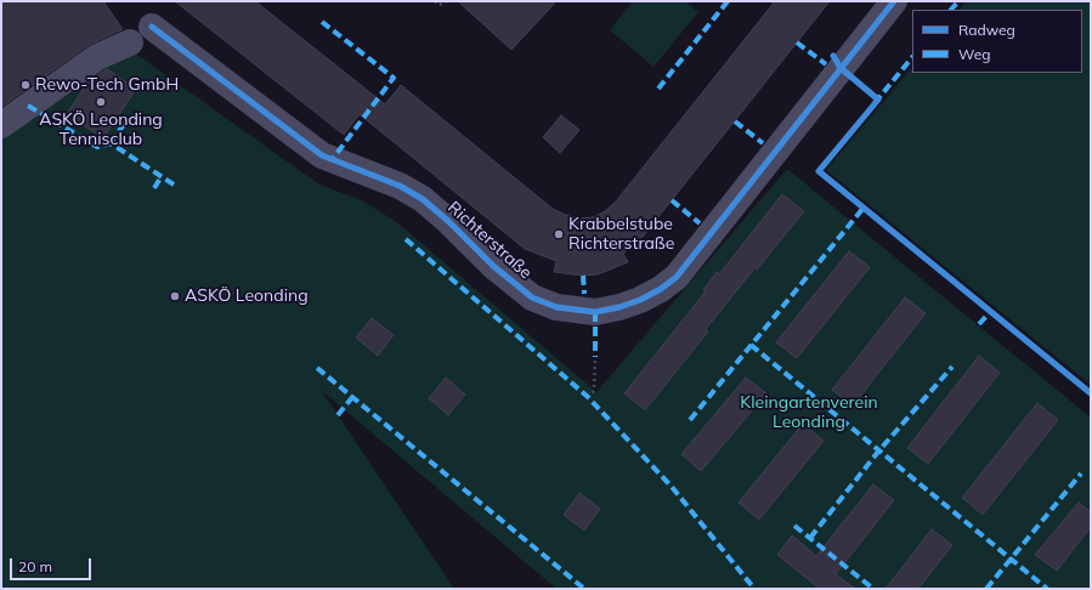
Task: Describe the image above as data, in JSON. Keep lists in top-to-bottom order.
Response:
{
  "streets": {
    "street": ["Richterstraße"]
  },
  "parks": ["Kleingartenverein Leonding"],
  "places": [
    "Rewo-Tech GmbH",
    "ASKÖ Leonding Tennisclub",
    "Krabbelstube Richterstraße",
    "ASKÖ Leonding"
  ],
  "legend": ["Radweg", "Weg"],
  "scale_bar": "20 m"
}
